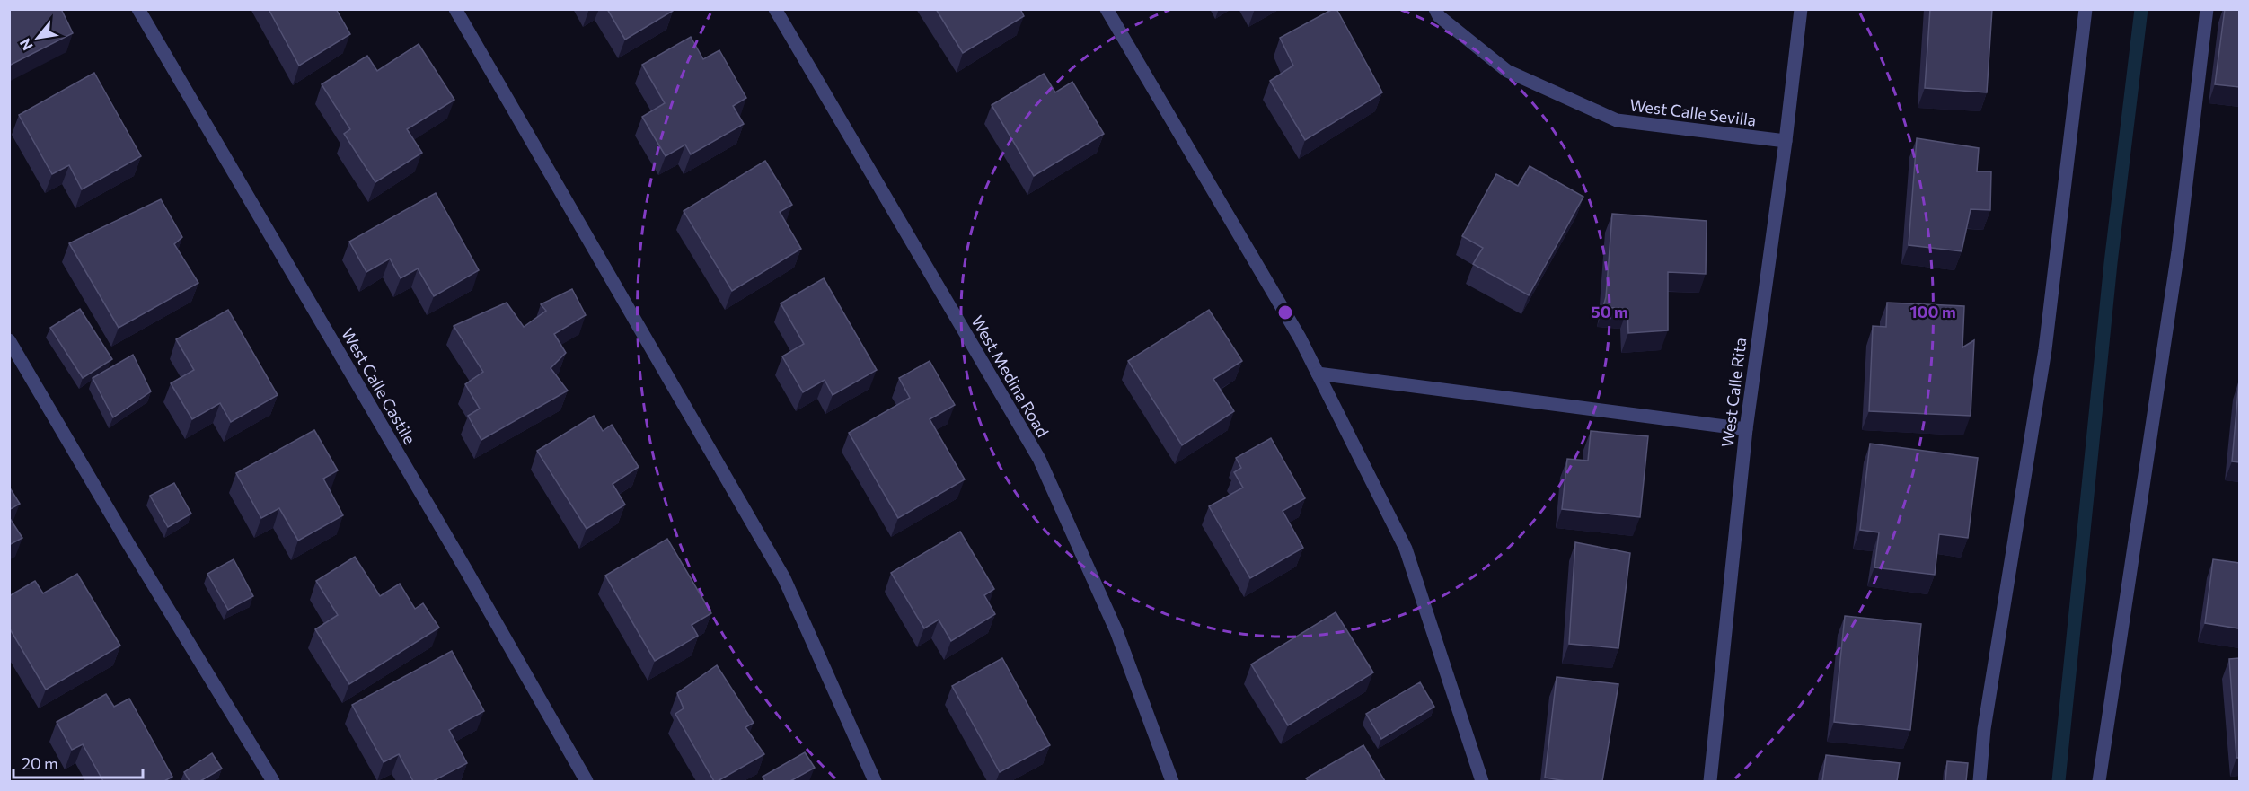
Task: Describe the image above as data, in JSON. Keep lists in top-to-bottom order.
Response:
{
  "streets": {
    "street": [
      "West Calle Sevilla",
      "West Medina Road",
      "West Calle Castile",
      "West Calle Rita"
    ]
  },
  "crossings": [
    ["West Calle Sevilla", "West Calle Rita"]
  ],
  "scale_bar": "20 m",
  "north": "bottom left",
  "rings": ["50 m", "100 m"]
}
